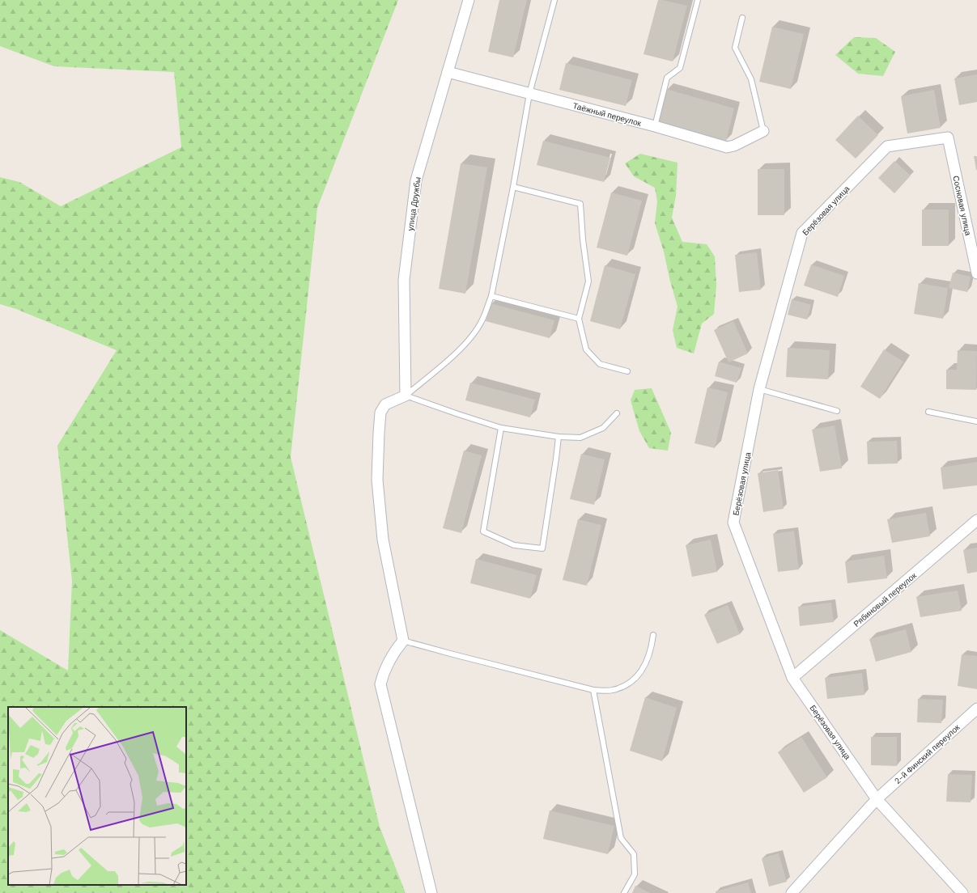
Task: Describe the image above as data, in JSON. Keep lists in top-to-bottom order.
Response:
{
  "streets": {
    "street": [
      "Таёжный переулок",
      "улица Дружбы",
      "Сосновая улица",
      "Берёзовая улица",
      "Рябиновый переулок",
      "2-й Финский переулок"
    ]
  },
  "crossings": [
    ["Таёжный переулок", "улица Дружбы"],
    ["Сосновая улица", "Берёзовая улица"],
    ["Берёзовая улица", "Рябиновый переулок"],
    ["Берёзовая улица", "2-й Финский переулок"]
  ]
}
